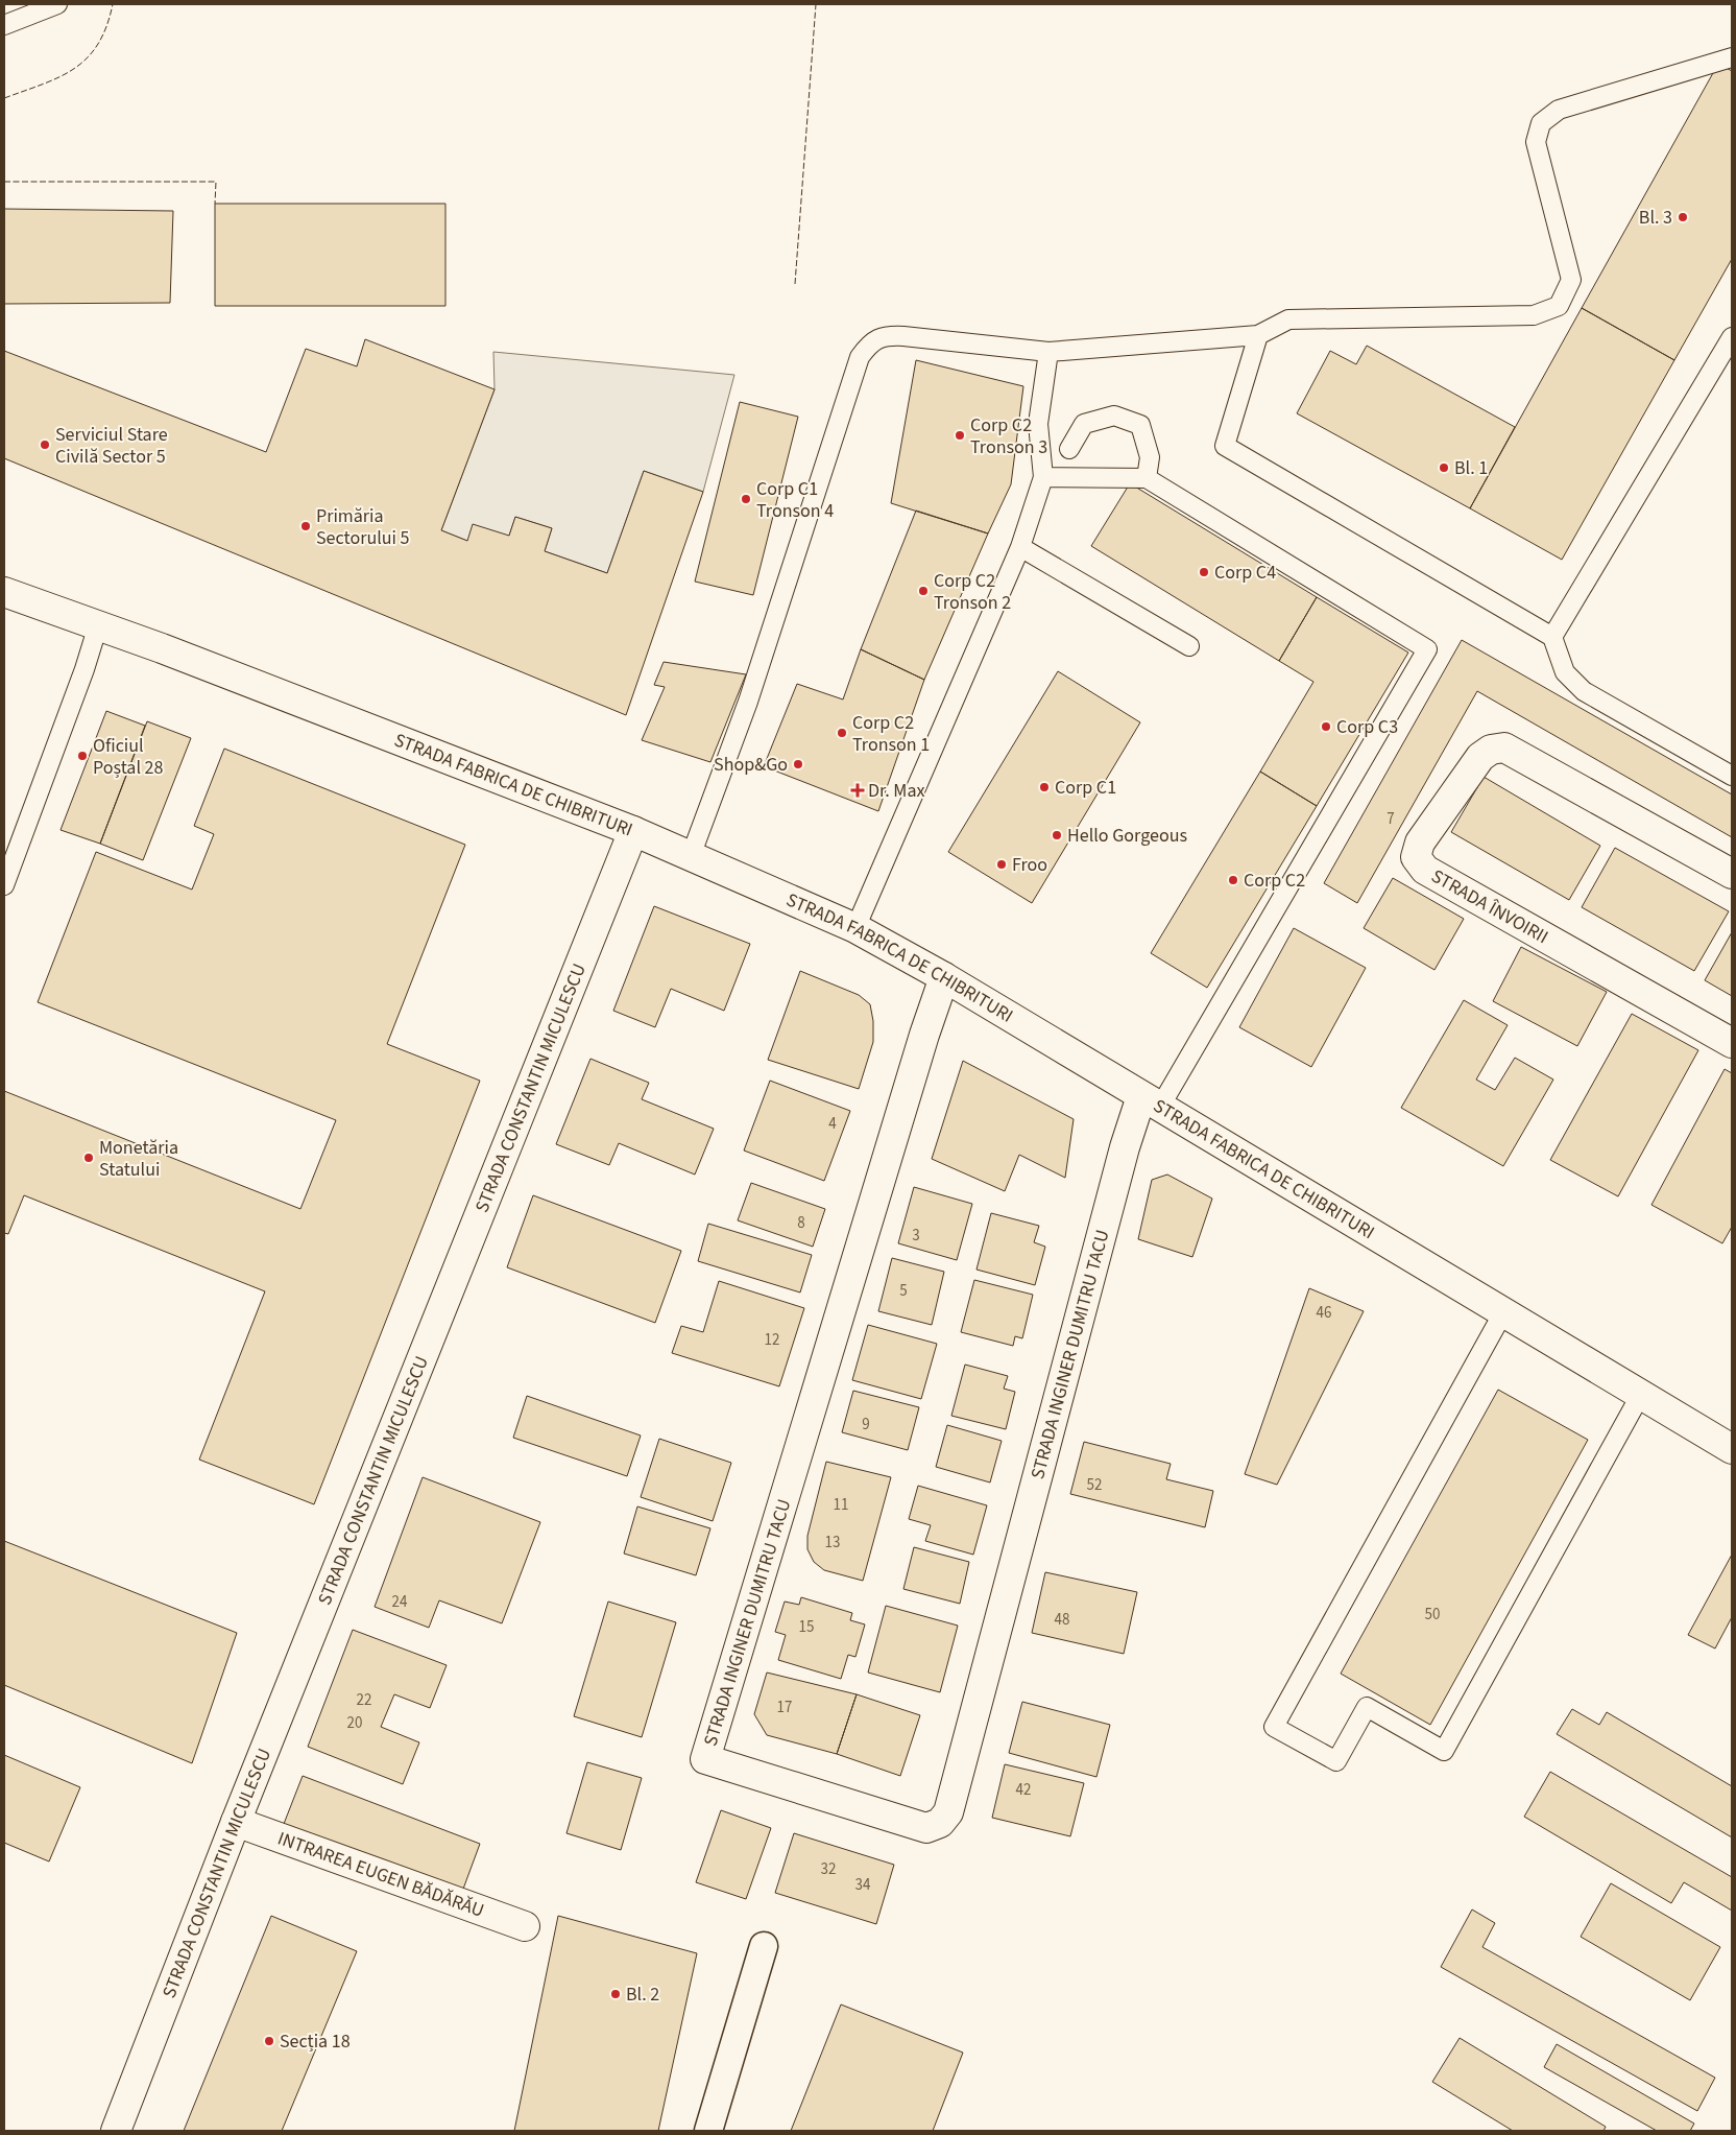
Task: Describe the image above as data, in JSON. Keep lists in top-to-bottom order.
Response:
{
  "streets": {
    "street": [
      "STRADA FABRICA DE CHIBRITURI",
      "STRADA ÎNVOIRII",
      "STRADA CONSTANTIN MICULESCU",
      "STRADA INGINER DUMITRU TACU",
      "INTRAREA EUGEN BĂDĂRĂU"
    ]
  },
  "crossings": [
    ["STRADA FABRICA DE CHIBRITURI", "STRADA CONSTANTIN MICULESCU"],
    ["STRADA FABRICA DE CHIBRITURI", "STRADA INGINER DUMITRU TACU"],
    ["STRADA CONSTANTIN MICULESCU", "INTRAREA EUGEN BĂDĂRĂU"]
  ],
  "places": {
    "other": [
      "Bl. 3",
      "Corp C2 Tronson 3",
      "Serviciul Stare Civilă Sector 5",
      "Bl. 1",
      "Corp C1 Tronson 4",
      "Primăria Sectorului 5",
      "Corp C4",
      "Corp C2 Tronson 2",
      "Corp C3",
      "Corp C2 Tronson 1",
      "Oficiul Poștal 28",
      "Shop&Go",
      "Corp C1",
      "Hello Gorgeous",
      "Froo",
      "Corp C2",
      "Monetăria Statului",
      "Bl. 2",
      "Secția 18"
    ],
    "health": ["Dr. Max"]
  },
  "house_numbers": [
    "7",
    "4",
    "8",
    "3",
    "5",
    "46",
    "12",
    "9",
    "52",
    "11",
    "13",
    "24",
    "50",
    "48",
    "15",
    "22",
    "17",
    "20",
    "42",
    "32",
    "34"
  ]
}
